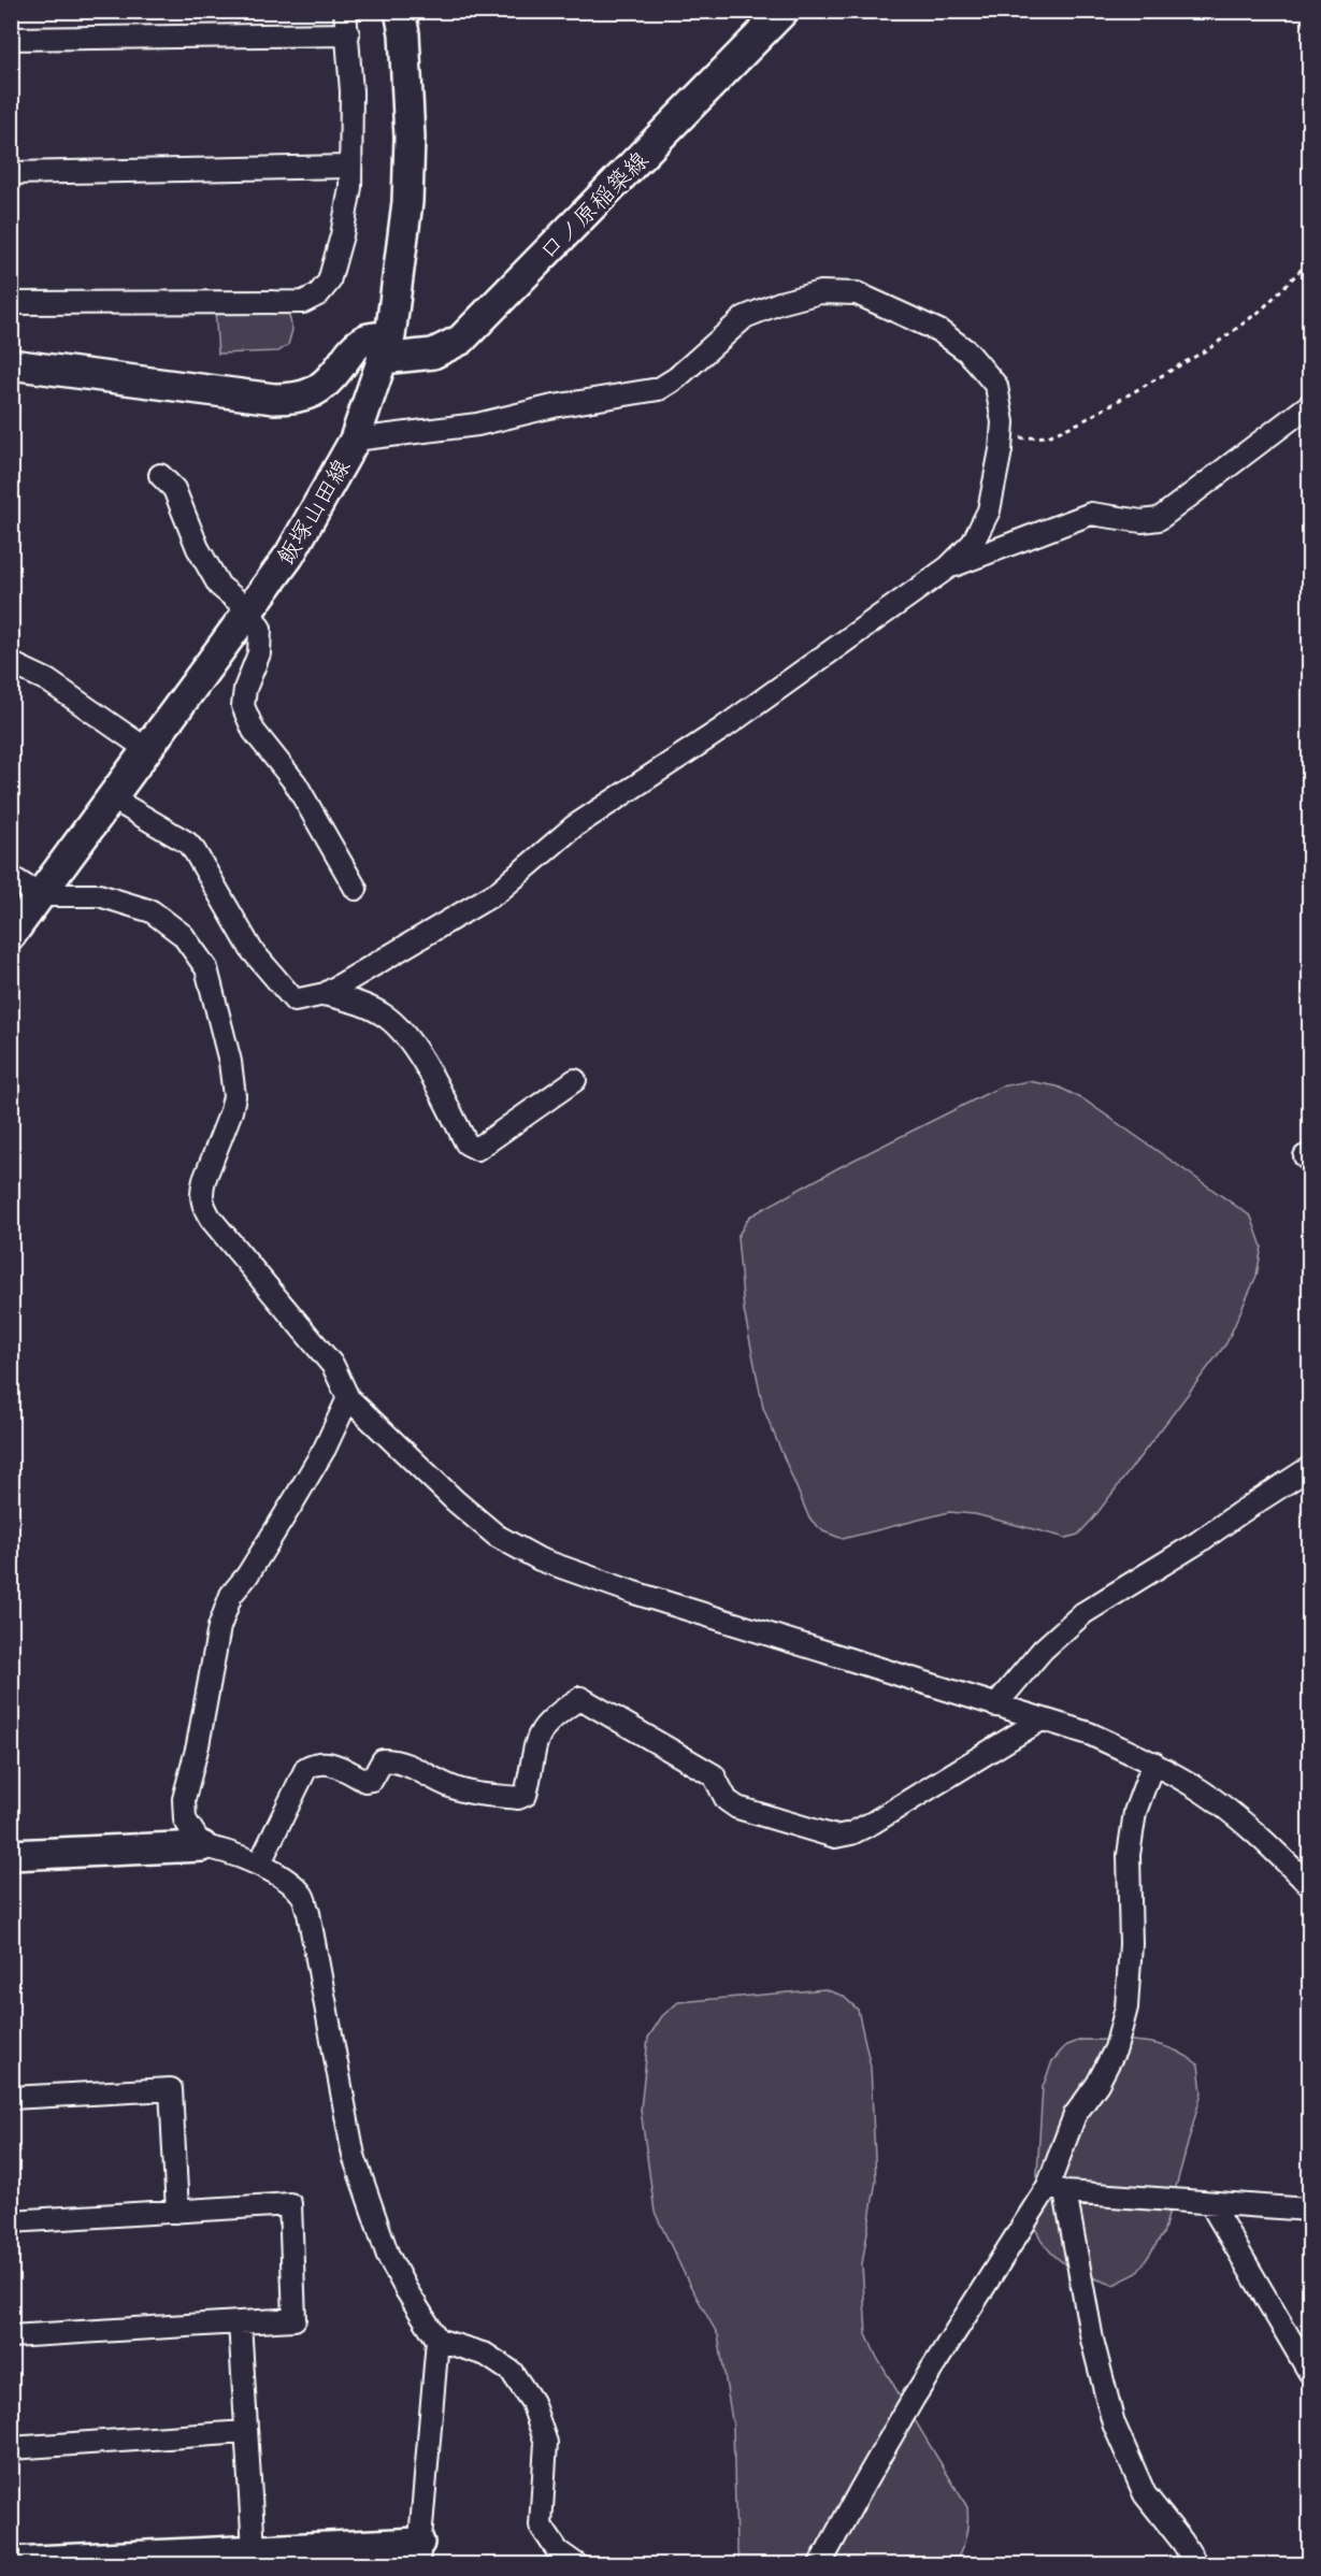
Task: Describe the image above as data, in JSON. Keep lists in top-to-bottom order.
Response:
{
  "streets": {
    "main road": ["口ノ原稲築線", "飯塚山田線"]
  },
  "crossings": [
    ["口ノ原稲築線", "飯塚山田線"]
  ]
}
